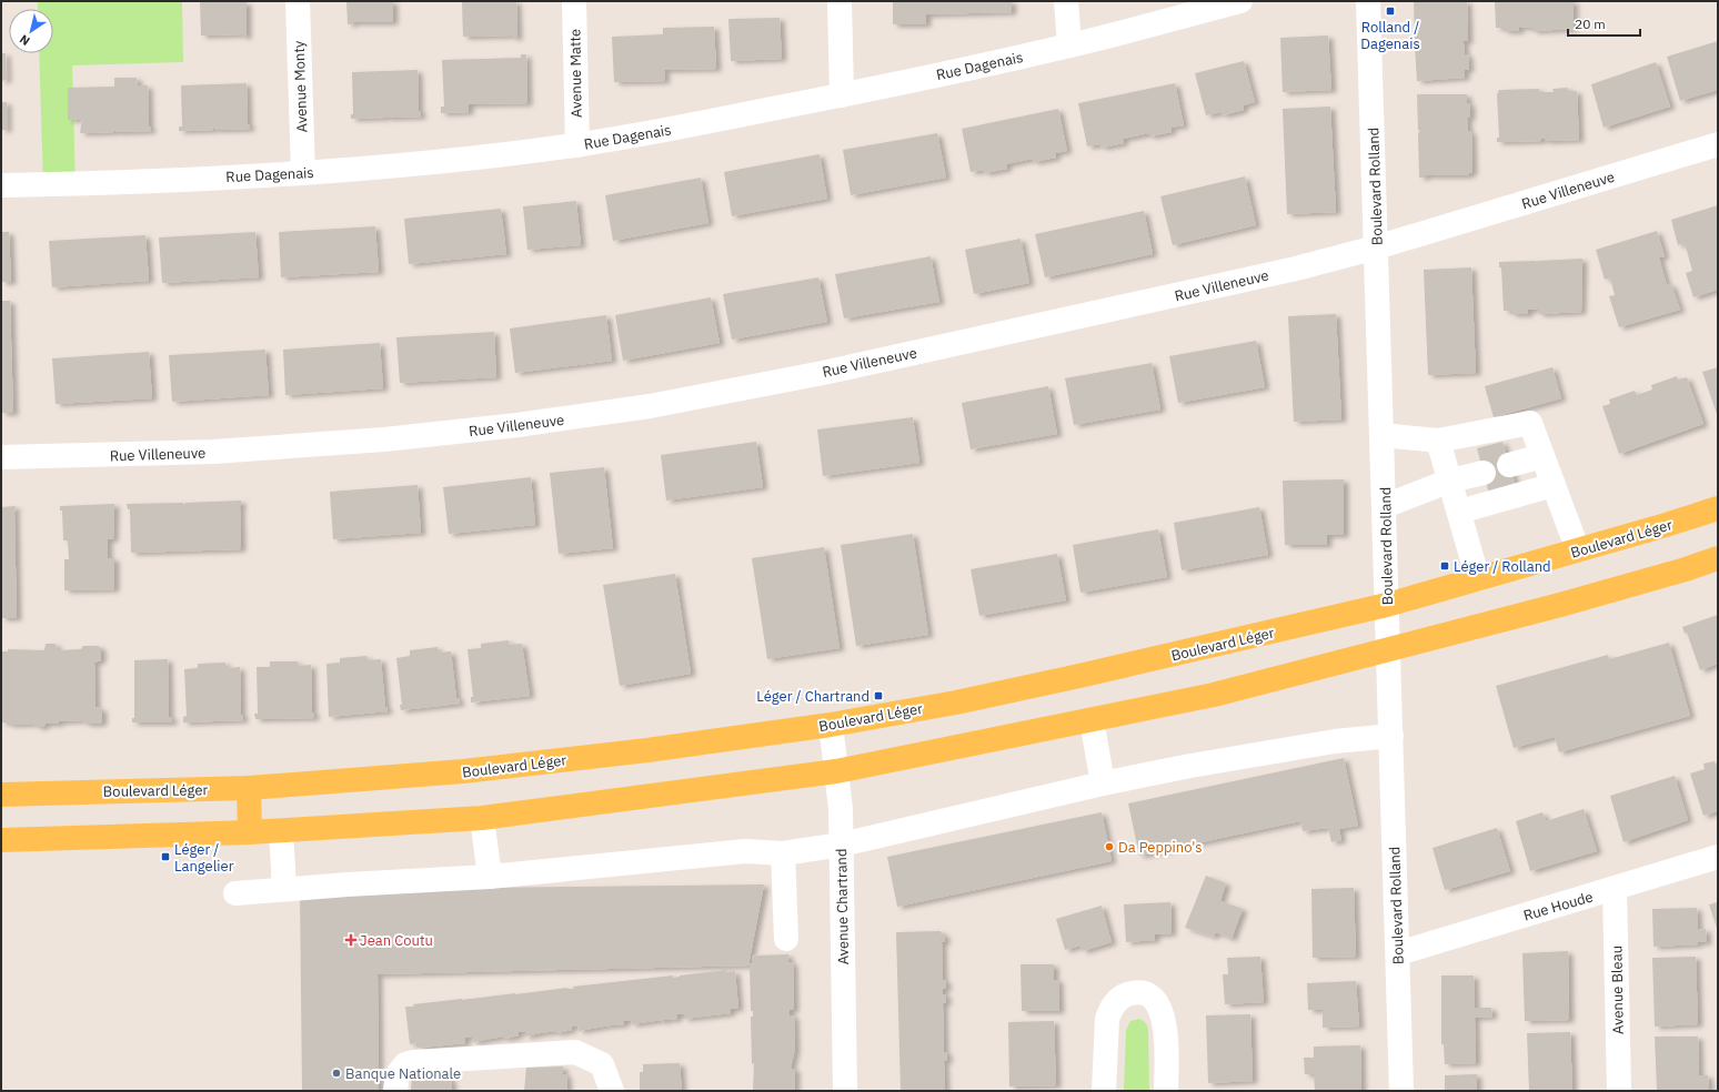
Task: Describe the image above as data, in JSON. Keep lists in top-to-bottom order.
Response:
{
  "streets": {
    "main road": ["Boulevard Léger"],
    "street": [
      "Rue Dagenais",
      "Avenue Matte",
      "Avenue Monty",
      "Boulevard Rolland",
      "Rue Villeneuve",
      "Rue Houde",
      "Avenue Chartrand",
      "Avenue Bleau"
    ]
  },
  "crossings": [
    ["Rue Dagenais", "Avenue Matte"],
    ["Rue Dagenais", "Avenue Monty"],
    ["Boulevard Rolland", "Rue Villeneuve"],
    ["Boulevard Rolland", "Boulevard Léger"],
    ["Boulevard Rolland", "Rue Houde"],
    ["Boulevard Léger", "Avenue Chartrand"],
    ["Rue Houde", "Avenue Bleau"]
  ],
  "places": {
    "transit": [
      "Rolland / Dagenais",
      "Léger / Rolland",
      "Léger / Chartrand",
      "Léger / Langelier"
    ],
    "other": ["Da Peppino's", "Banque Nationale"],
    "health": ["Jean Coutu"]
  },
  "scale_bar": "20 m",
  "north": "bottom left"
}
